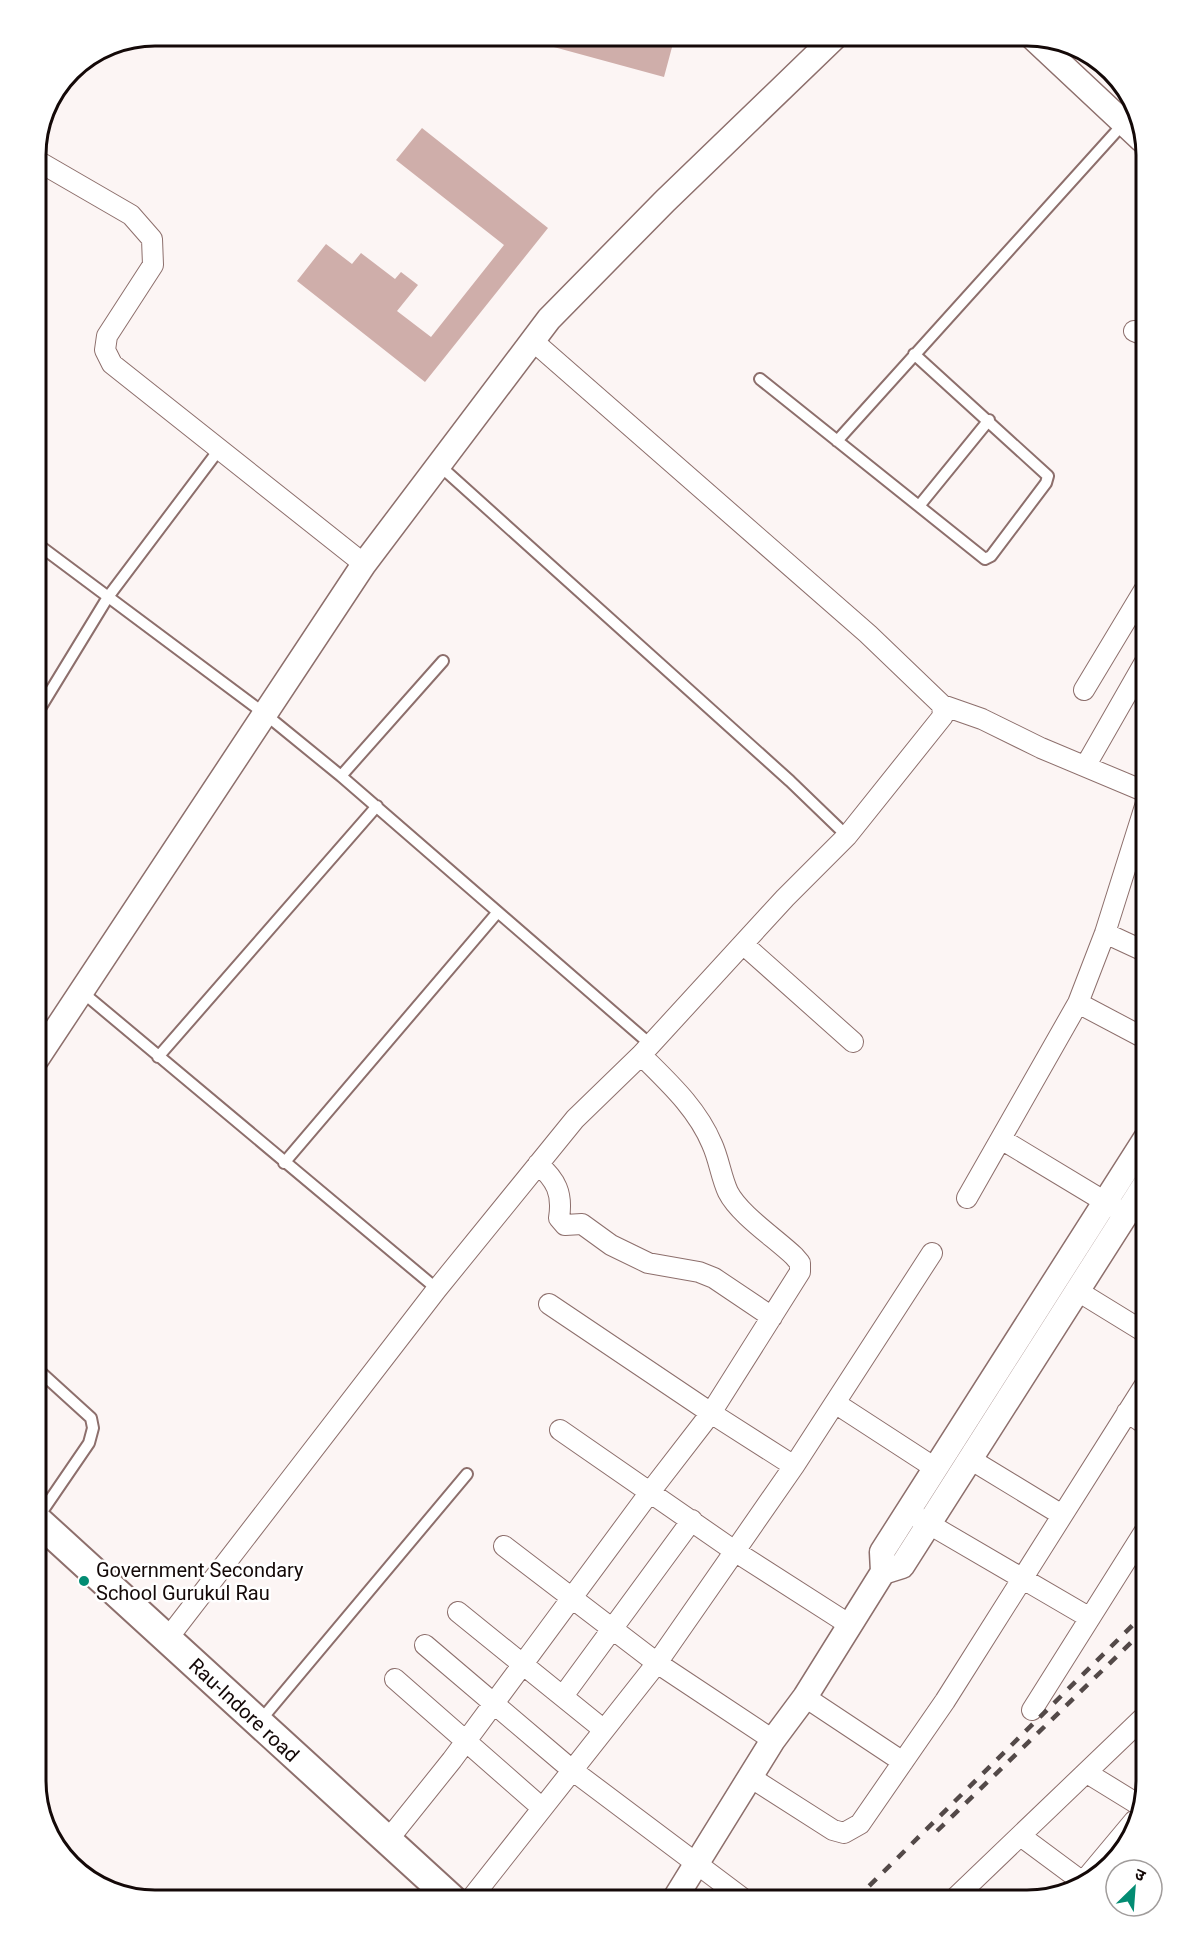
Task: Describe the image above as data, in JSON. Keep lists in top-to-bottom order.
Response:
{
  "streets": {
    "main road": ["Rau-Indore road"]
  },
  "places": ["Government Secondary School Gurukul Rau"],
  "north": "top right"
}
